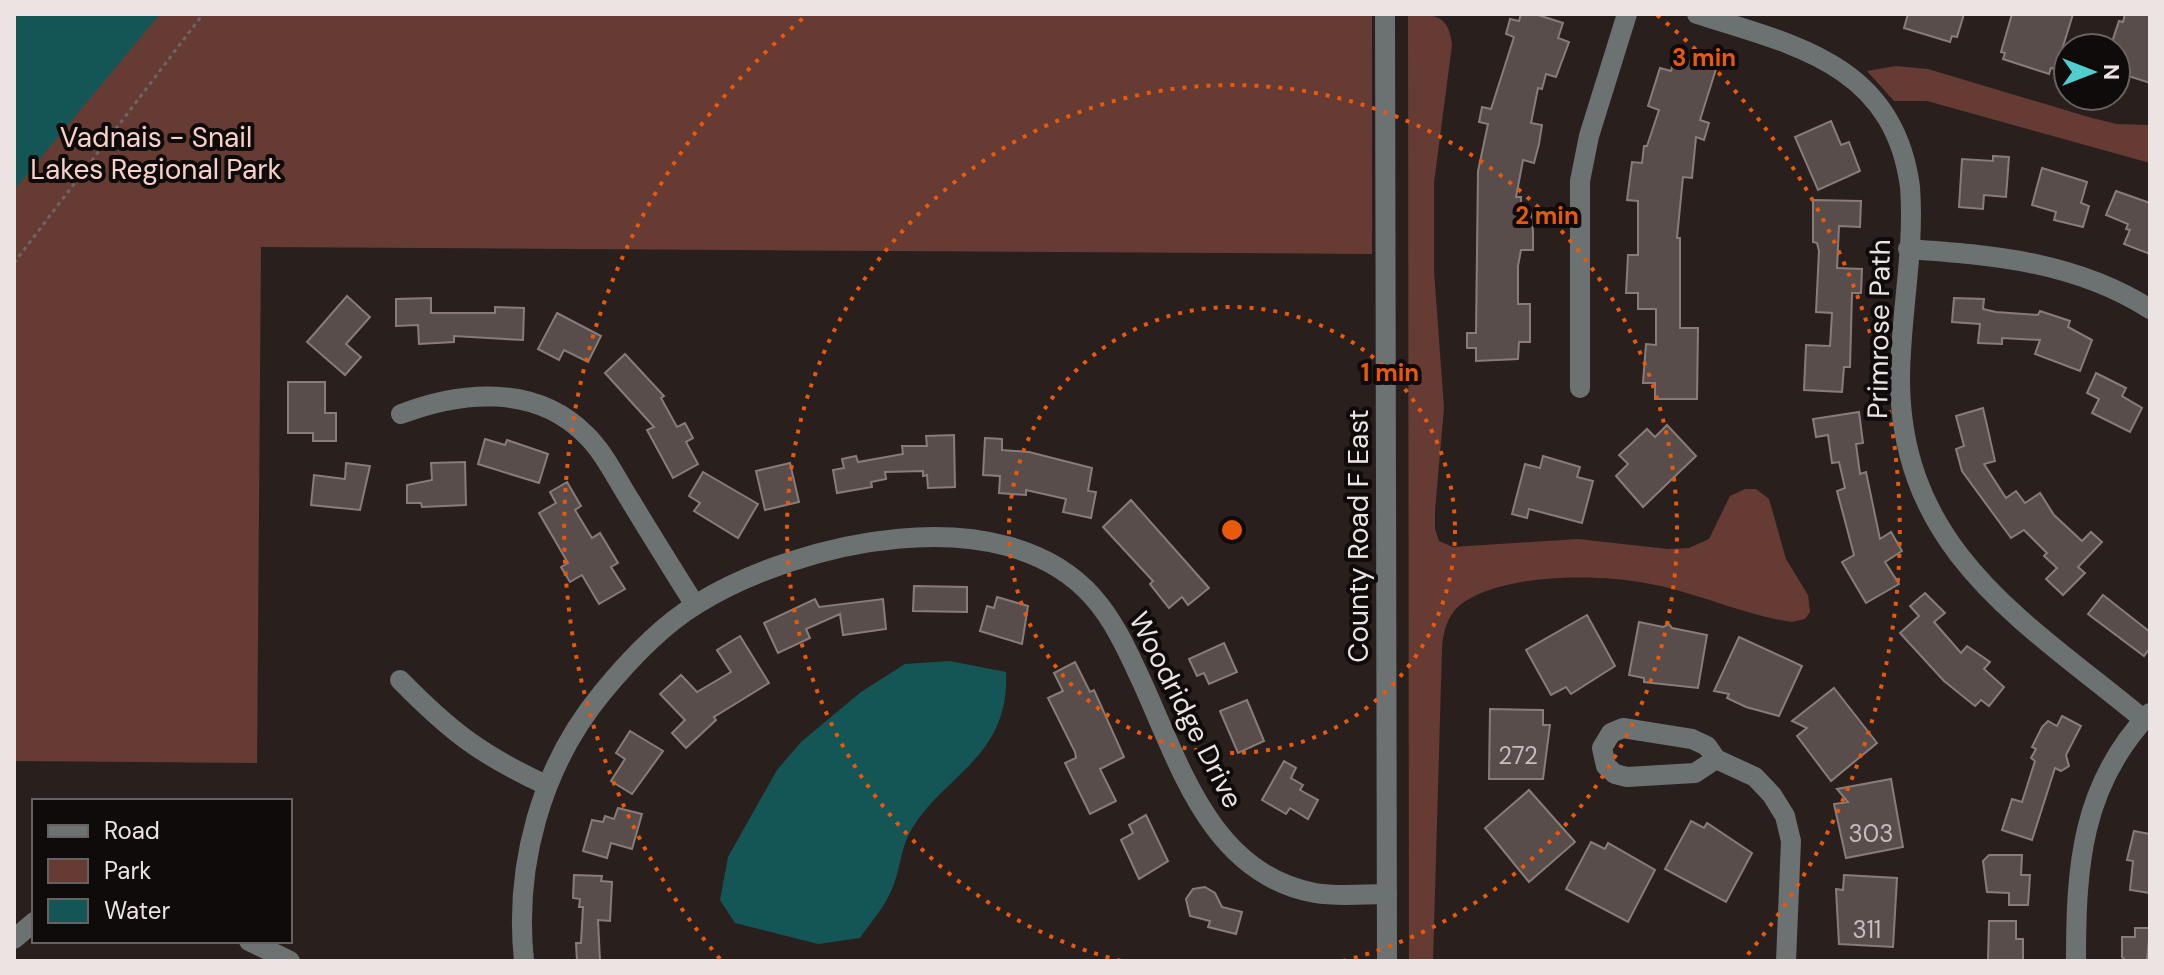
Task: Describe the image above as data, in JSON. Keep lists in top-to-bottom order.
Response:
{
  "streets": {
    "street": ["Primrose Path", "County Road F East", "Woodridge Drive"]
  },
  "crossings": [
    ["County Road F East", "Woodridge Drive"]
  ],
  "parks": ["Vadnais - Snail Lakes Regional Park"],
  "house_numbers": ["272", "303", "311"],
  "legend": ["Road", "Park", "Water"],
  "north": "right",
  "rings": ["3 min", "2 min", "1 min"]
}
